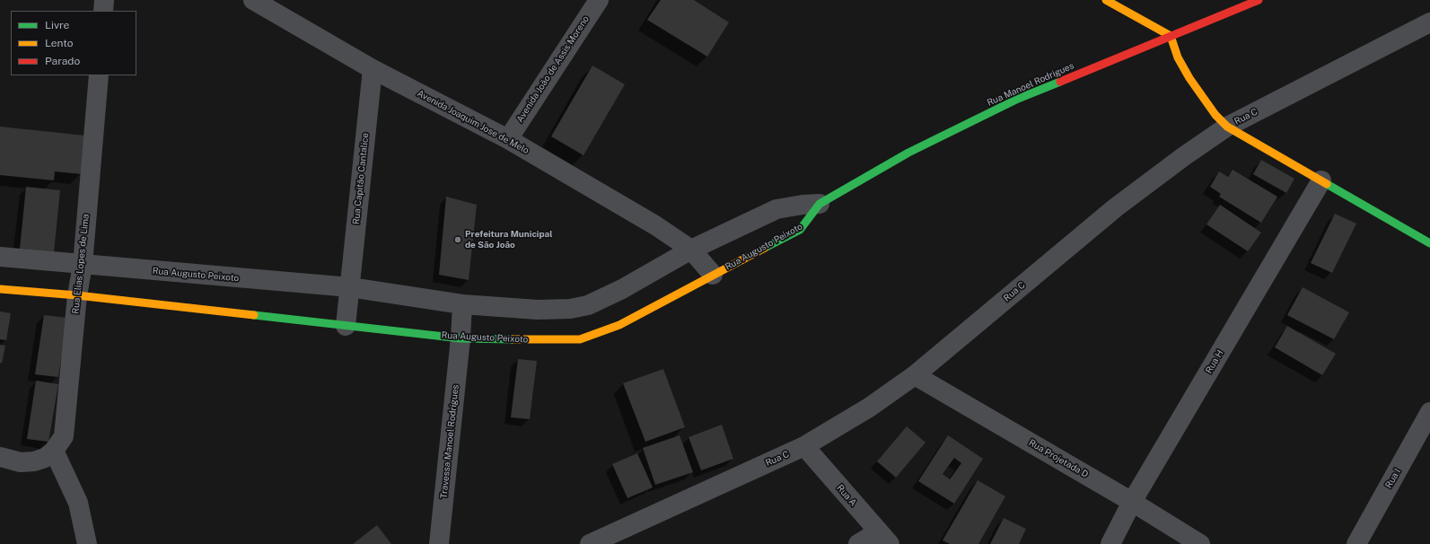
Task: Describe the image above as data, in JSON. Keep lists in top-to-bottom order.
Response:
{
  "streets": {
    "street": [
      "Avenida João de Assis Moreno",
      "Rua Manoel Rodrigues",
      "Rua C",
      "Avenida Joaquim Jose de Melo",
      "Rua Capitão Cantalice",
      "Rua Augusto Peixoto",
      "Rua Elias Lopes de Lima",
      "Rua H",
      "Travessa Manoel Rodrigues",
      "Rua Projetada D",
      "Rua I",
      "Rua A"
    ]
  },
  "crossings": [
    ["Avenida João de Assis Moreno", "Avenida Joaquim Jose de Melo"],
    ["Rua Manoel Rodrigues", "Rua Augusto Peixoto"],
    ["Rua C", "Rua Projetada D"],
    ["Rua C", "Rua A"],
    ["Avenida Joaquim Jose de Melo", "Rua Capitão Cantalice"],
    ["Avenida Joaquim Jose de Melo", "Rua Augusto Peixoto"],
    ["Rua Capitão Cantalice", "Rua Augusto Peixoto"],
    ["Rua Augusto Peixoto", "Rua Elias Lopes de Lima"],
    ["Rua Augusto Peixoto", "Travessa Manoel Rodrigues"],
    ["Rua H", "Rua Projetada D"]
  ],
  "places": ["Prefeitura Municipal de São João"],
  "legend": ["Livre", "Lento", "Parado"]
}
